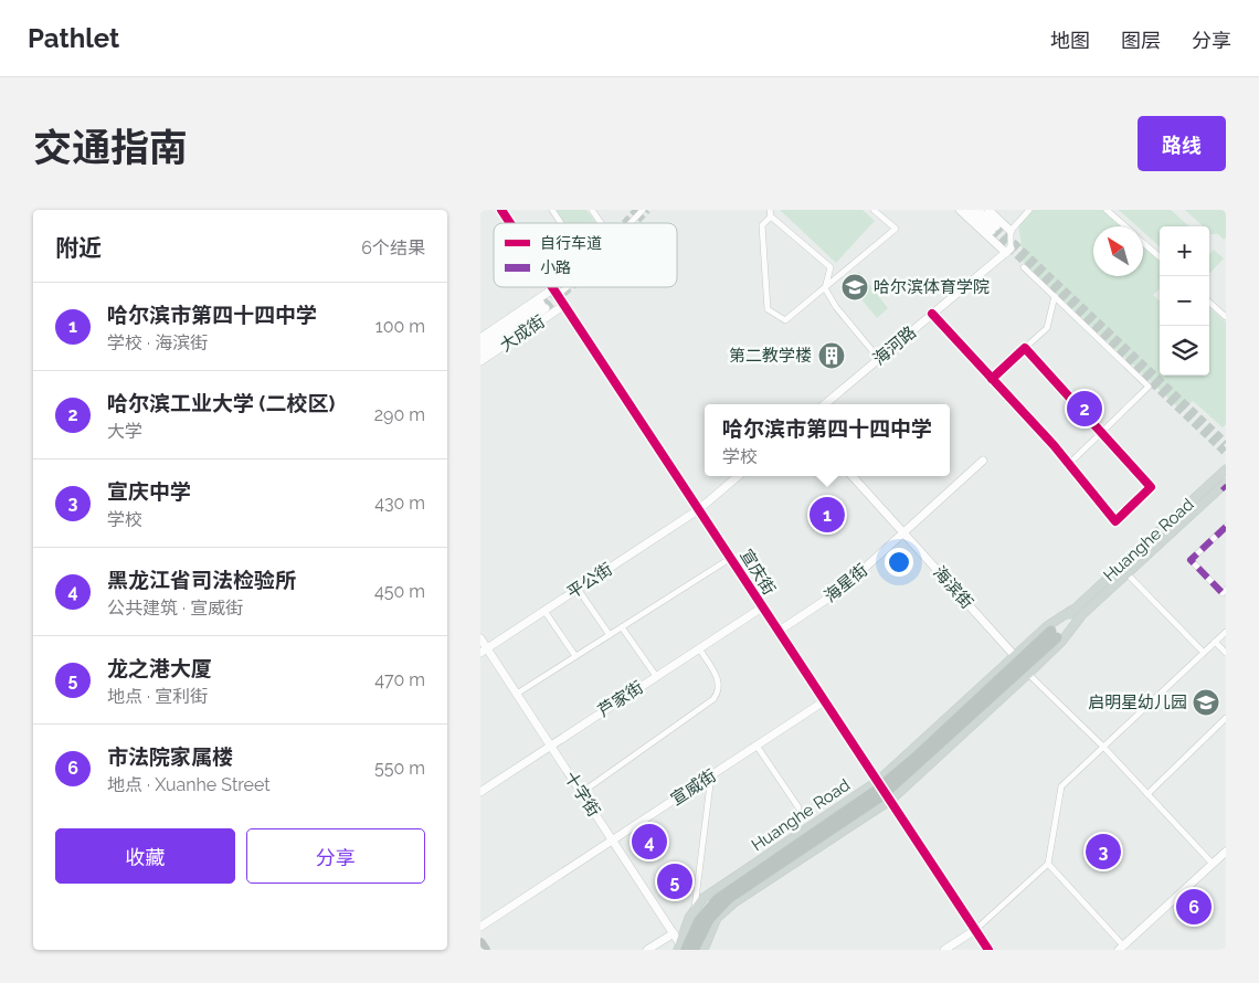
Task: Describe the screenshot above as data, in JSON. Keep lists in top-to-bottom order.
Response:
{
  "streets": {
    "main road": ["Huanghe Road"],
    "street": [
      "大成街",
      "海河路",
      "宣庆街",
      "平公街",
      "海星街",
      "海滨街",
      "芦家街",
      "宣威街",
      "十字街"
    ]
  },
  "crossings": [
    ["大成街", "宣庆街"],
    ["Huanghe Road", "宣庆街"],
    ["Huanghe Road", "海滨街"],
    ["Huanghe Road", "十字街"],
    ["宣庆街", "平公街"],
    ["宣庆街", "海星街"],
    ["宣庆街", "芦家街"],
    ["宣庆街", "宣威街"],
    ["平公街", "十字街"],
    ["海星街", "海滨街"],
    ["芦家街", "十字街"],
    ["宣威街", "十字街"]
  ],
  "places": {
    "school or university": ["哈尔滨体育学院", "启明星幼儿园"],
    "building": ["第二教学楼"]
  },
  "legend": ["自行车道", "小路"],
  "north": "top left",
  "page": {
    "header": "Pathlet",
    "nav": ["地图", "图层", "分享"],
    "title": "交通指南",
    "buttons": [
      "路线",
      ["收藏", "分享"]
    ],
    "heading": ["附近", "6个结果"],
    "map_buttons": ["+", "−"],
    "list": [
      {
        "mark": "1",
        "name": "哈尔滨市第四十四中学",
        "note": "学校 · 海滨街",
        "value": "100 m"
      },
      {
        "mark": "2",
        "name": "哈尔滨工业大学 (二校区)",
        "note": "大学",
        "value": "290 m"
      },
      {
        "mark": "3",
        "name": "宣庆中学",
        "note": "学校",
        "value": "430 m"
      },
      {
        "mark": "4",
        "name": "黑龙江省司法检验所",
        "note": "公共建筑 · 宣威街",
        "value": "450 m"
      },
      {
        "mark": "5",
        "name": "龙之港大厦",
        "note": "地点 · 宣利街",
        "value": "470 m"
      },
      {
        "mark": "6",
        "name": "市法院家属楼",
        "note": "地点 · Xuanhe Street",
        "value": "550 m"
      }
    ],
    "pins": [
      "2",
      "1",
      "4",
      "3",
      "5",
      "6"
    ],
    "popup": ["哈尔滨市第四十四中学", "学校"]
  }
}
